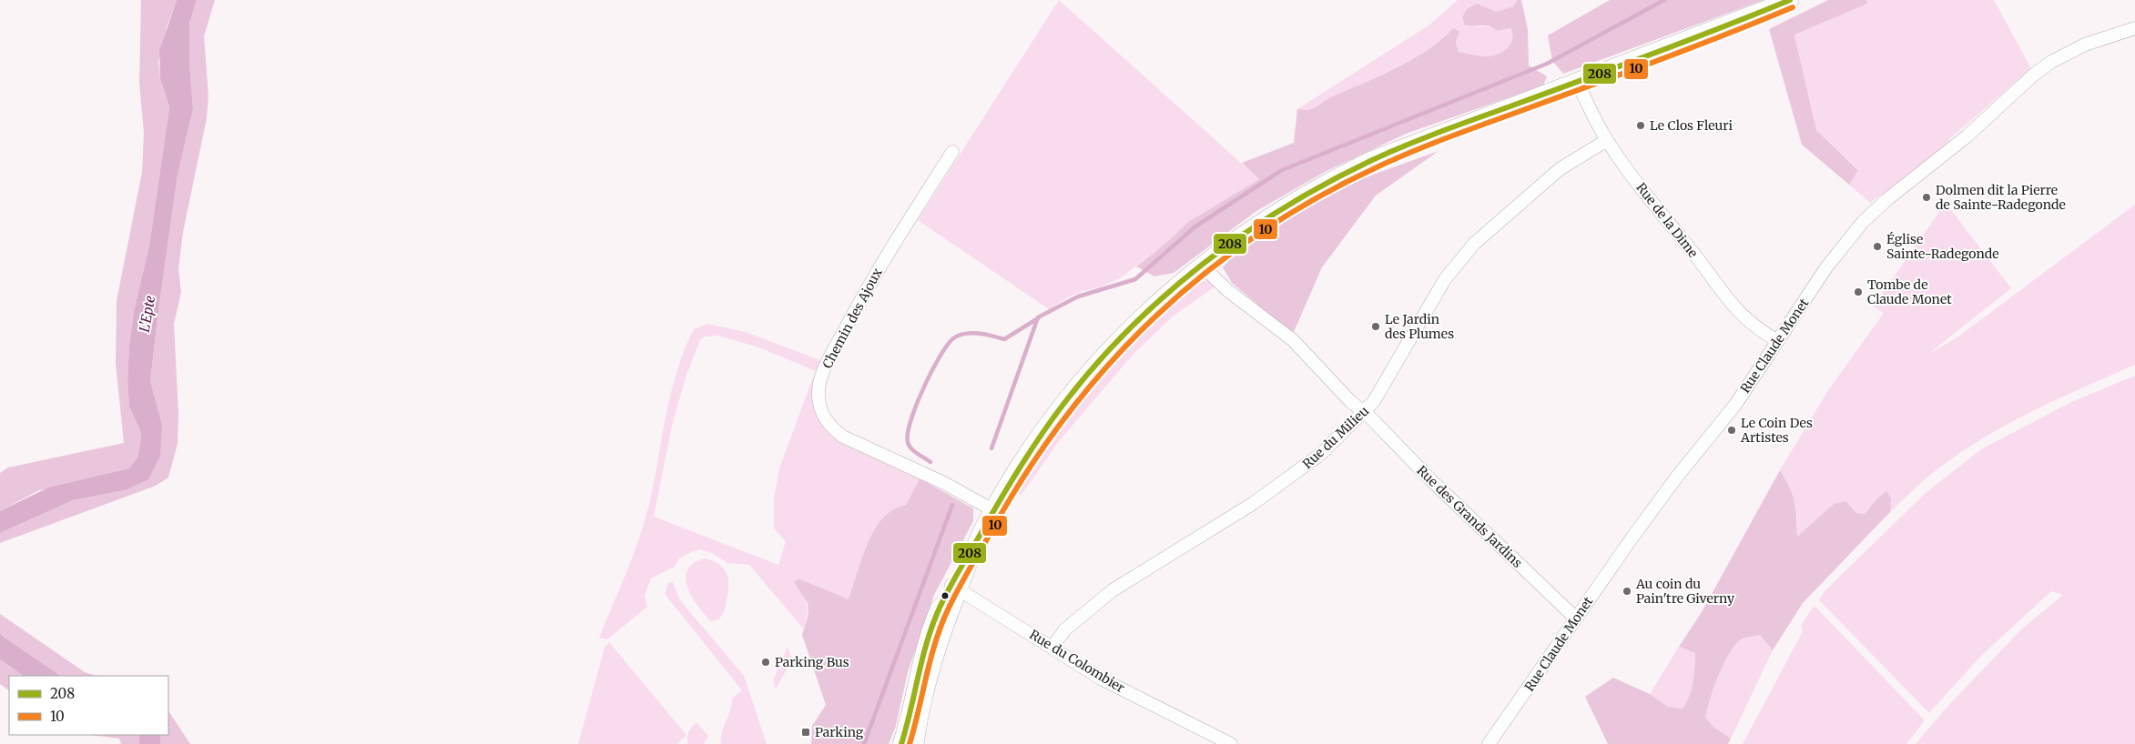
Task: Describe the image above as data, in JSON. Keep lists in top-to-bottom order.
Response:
{
  "streets": {
    "street": [
      "Rue de la Dime",
      "Chemin des Ajoux",
      "Rue Claude Monet",
      "Rue du Milieu",
      "Rue des Grands Jardins",
      "Rue du Colombier"
    ]
  },
  "crossings": [
    ["Rue de la Dime", "Rue Claude Monet"],
    ["Rue de la Dime", "Rue du Milieu"],
    ["Rue Claude Monet", "Rue des Grands Jardins"],
    ["Rue du Milieu", "Rue des Grands Jardins"],
    ["Rue du Milieu", "Rue du Colombier"]
  ],
  "water": ["L'Epte"],
  "places": {
    "other": [
      "Le Clos Fleuri",
      "Dolmen dit la Pierre de Sainte-Radegonde",
      "Église Sainte-Radegonde",
      "Tombe de Claude Monet",
      "Le Jardin des Plumes",
      "Le Coin Des Artistes",
      "Au coin du Pain'tre Giverny",
      "Parking Bus"
    ],
    "transit": ["Parking"]
  },
  "lines": ["transit line 208", "transit line 10"],
  "legend": ["208", "10"]
}
